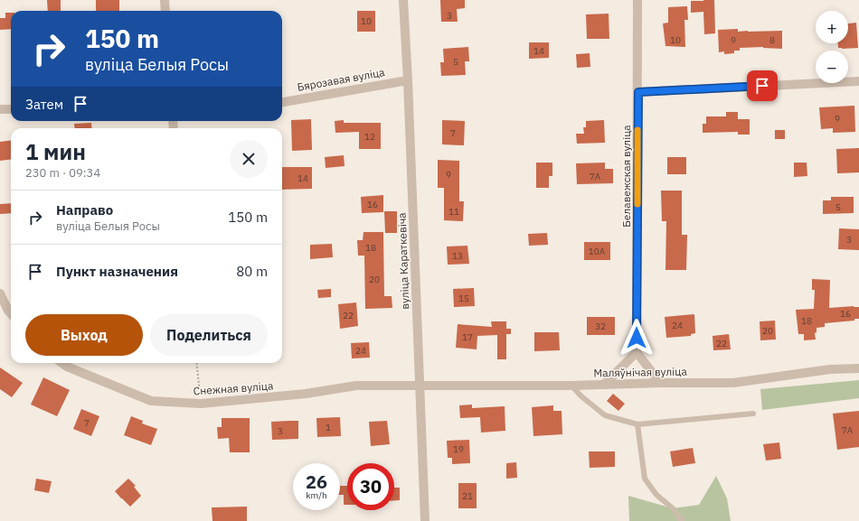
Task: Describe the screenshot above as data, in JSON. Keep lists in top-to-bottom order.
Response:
{
  "streets": {
    "street": [
      "Бярозавая вуліца",
      "Белавежская вуліца",
      "вуліца Караткевіча",
      "Маляўнічая вуліца",
      "Снежная вуліца"
    ]
  },
  "crossings": [
    ["Бярозавая вуліца", "вуліца Караткевіча"],
    ["вуліца Караткевіча", "Маляўнічая вуліца"],
    ["вуліца Караткевіча", "Снежная вуліца"],
    ["Маляўнічая вуліца", "Снежная вуліца"]
  ],
  "house_numbers": [
    "3",
    "10",
    "10",
    "9",
    "8",
    "14",
    "5",
    "9",
    "7",
    "12",
    "9",
    "7А",
    "14",
    "16",
    "5",
    "11",
    "3",
    "18",
    "10А",
    "13",
    "20",
    "15",
    "16",
    "22",
    "18",
    "24",
    "32",
    "20",
    "17",
    "22",
    "24",
    "7",
    "1",
    "7А",
    "3",
    "19",
    "21"
  ],
  "page": {
    "map_buttons": ["+", "−"],
    "turn": ["150 m", "вуліца Белыя Росы"],
    "then": "Затем",
    "heading": ["1 мин", "230 m · 09:34"],
    "list": [
      {
        "name": "Направо",
        "note": "вуліца Белыя Росы",
        "value": "150 m"
      },
      {
        "name": "Пункт назначения",
        "value": "80 m"
      }
    ],
    "buttons": ["Выход", "Поделиться"],
    "speed": "26 km/h",
    "limit": "30"
  }
}
